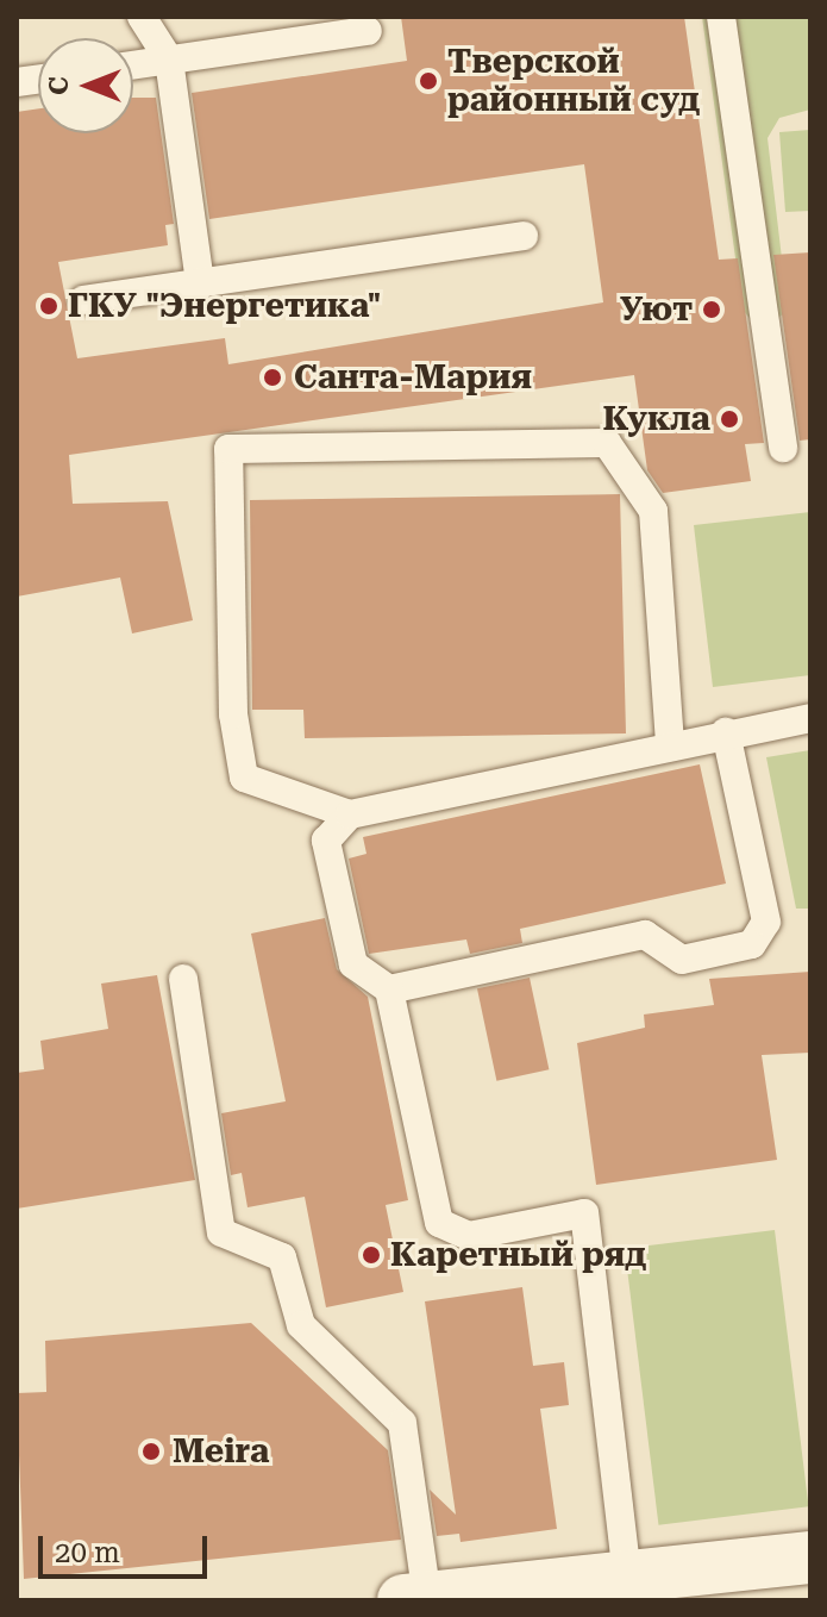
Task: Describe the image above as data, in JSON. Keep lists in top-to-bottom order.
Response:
{
  "places": [
    "Тверской районный суд",
    "ГКУ \"Энергетика\"",
    "Уют",
    "Санта-Мария",
    "Кукла",
    "Каретный ряд",
    "Meira"
  ],
  "scale_bar": "20 m",
  "north": "left"
}
